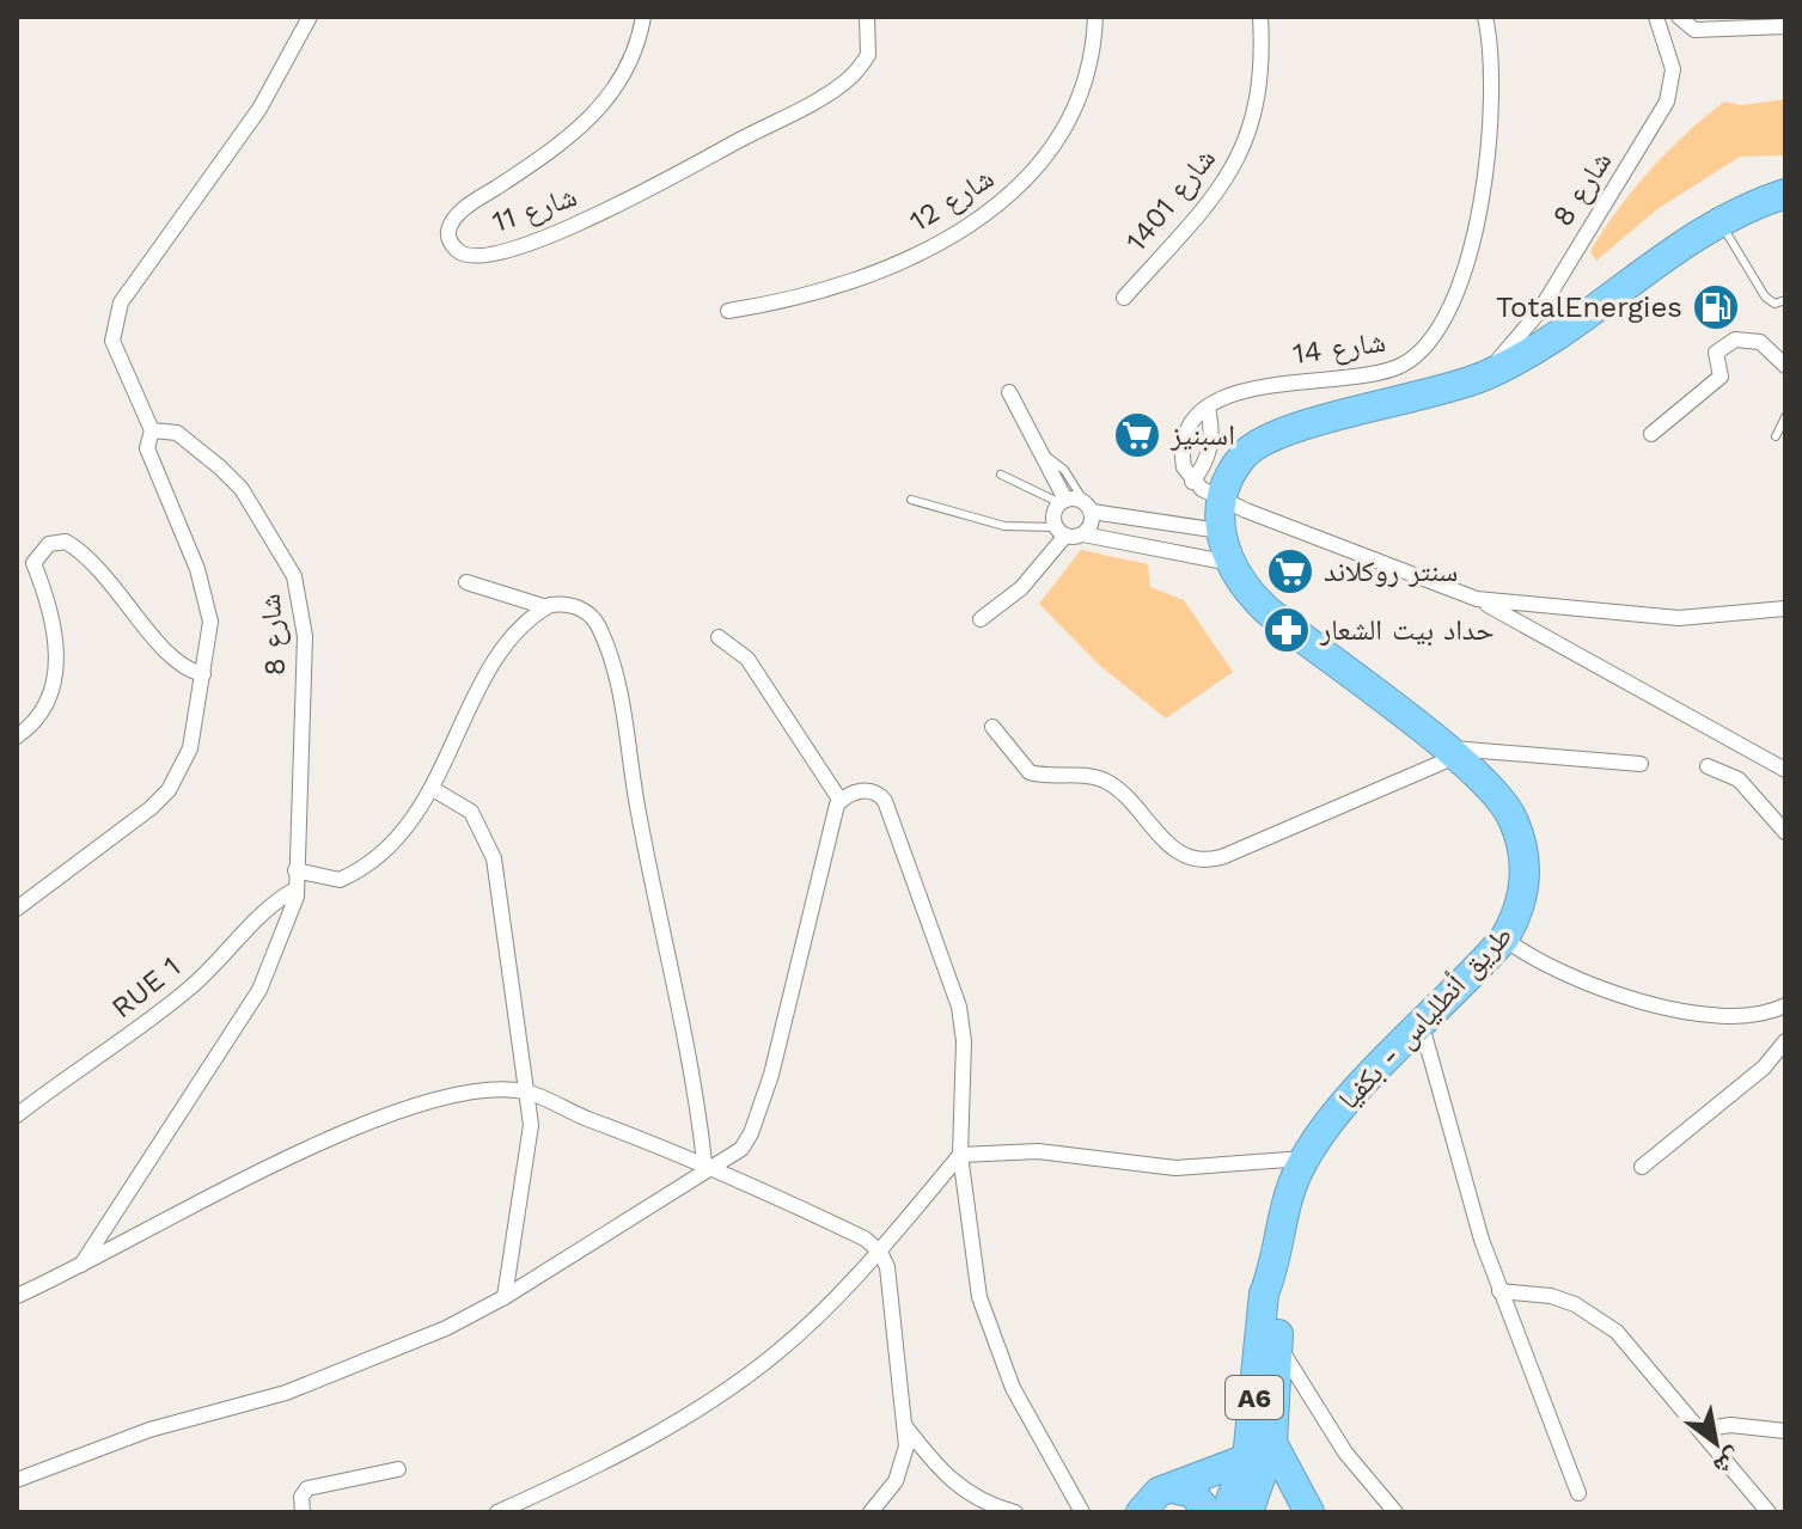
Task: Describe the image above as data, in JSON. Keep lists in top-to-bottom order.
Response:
{
  "streets": {
    "highway": ["طريق أنطلياس - بكفيا", "A6"],
    "street": [
      "شارع 8",
      "شارع 12",
      "شارع 1401",
      "شارع 11",
      "شارع 14",
      "RUE 1"
    ]
  },
  "crossings": [
    ["شارع 8", "RUE 1"],
    ["شارع 8", "طريق أنطلياس - بكفيا"],
    ["طريق أنطلياس - بكفيا", "A6"]
  ],
  "places": {
    "fuel station": ["TotalEnergies"],
    "supermarket": ["اسبنيز", "سنتر روكلاند"],
    "pharmacy": ["حداد بيت الشعار"]
  },
  "north": "bottom right"
}
